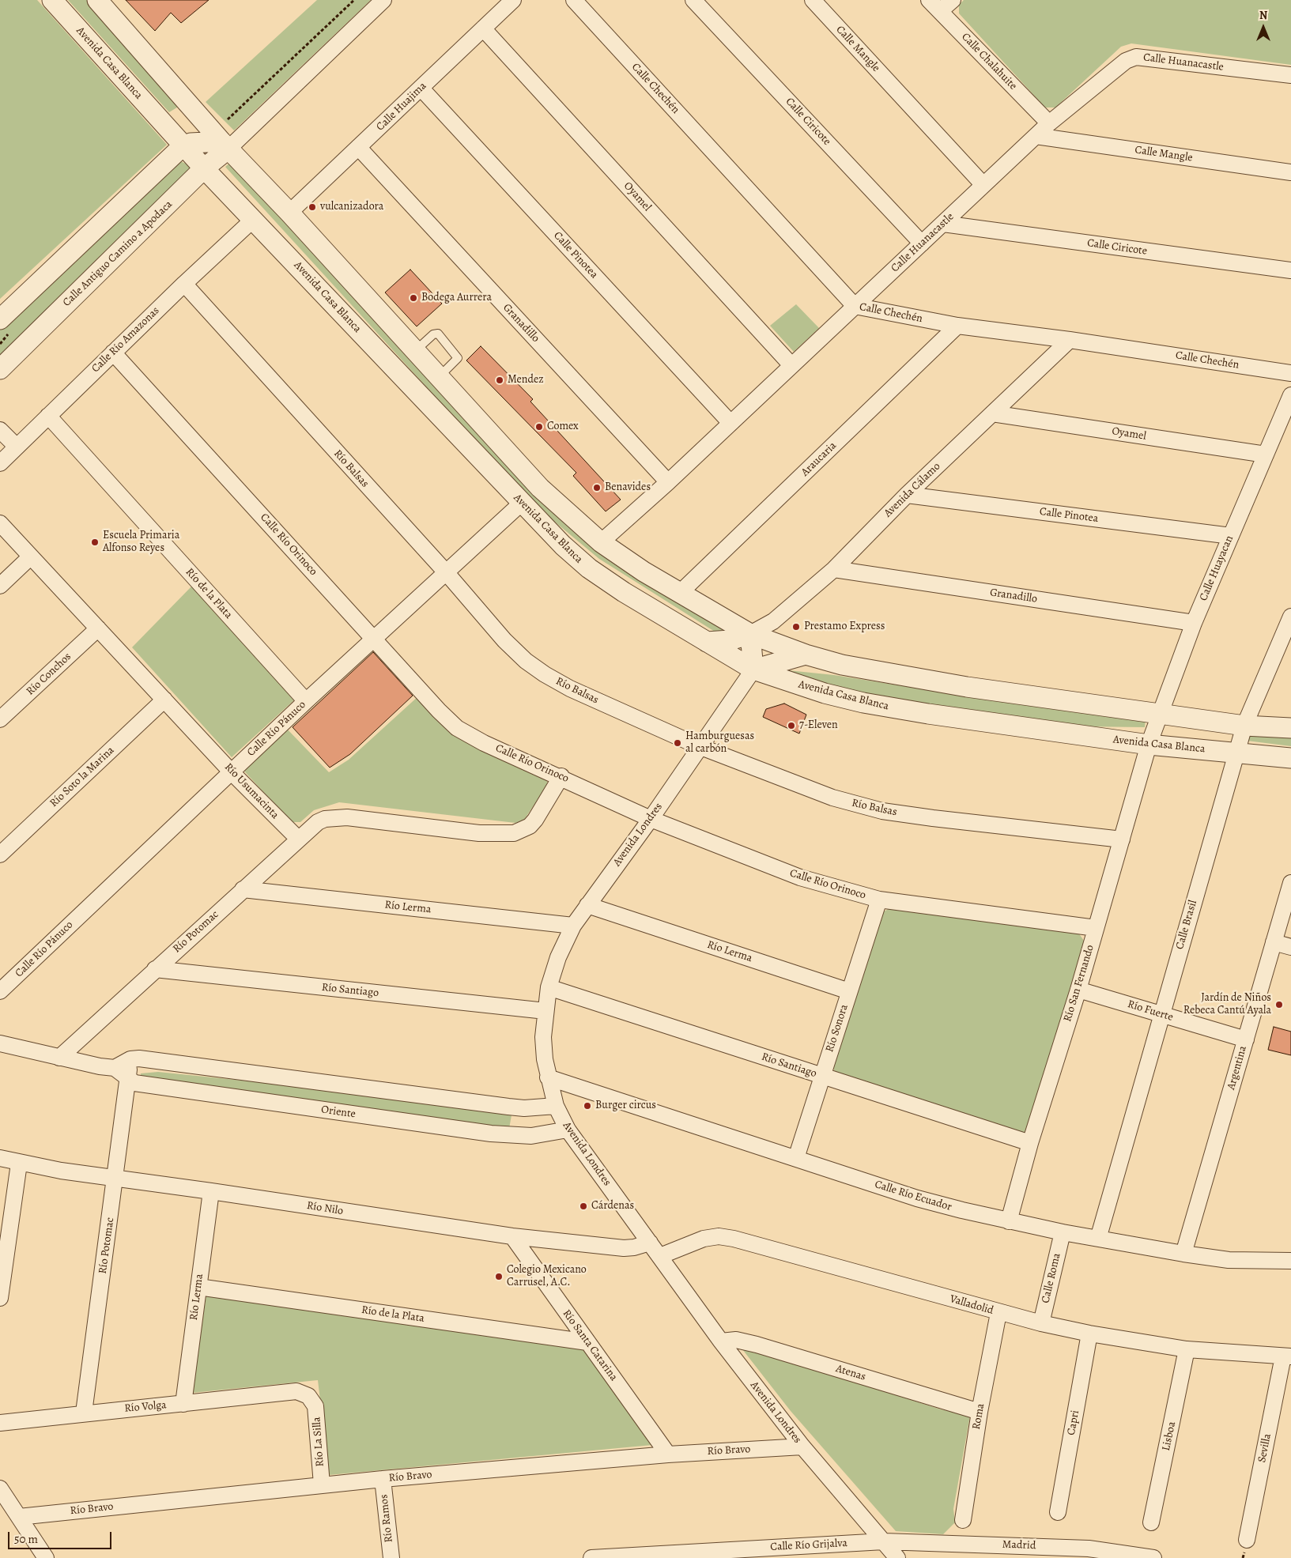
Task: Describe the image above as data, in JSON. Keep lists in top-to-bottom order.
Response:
{
  "streets": {
    "street": [
      "Calle Mangle",
      "Calle Chalahuite",
      "Calle Huanacastle",
      "Avenida Casa Blanca",
      "Calle Chechén",
      "Calle Huajima",
      "Calle Ciricote",
      "Oyamel",
      "Calle Antiguo Camino a Apodaca",
      "Calle Pinotea",
      "Granadillo",
      "Calle Río Amazonas",
      "Araucaria",
      "Río Balsas",
      "Avenida Cálamo",
      "Calle Río Orinoco",
      "Calle Huayacan",
      "Río de la Plata",
      "Río Conchos",
      "Calle Río Pánuco",
      "Río Soto la Marina",
      "Río Usumacinta",
      "Avenida Londres",
      "Río Lerma",
      "Calle Brasil",
      "Río Potomac",
      "Río San Fernando",
      "Río Santiago",
      "Río Fuerte",
      "Río Sonora",
      "Argentina",
      "Oriente",
      "Calle Río Ecuador",
      "Río Nilo",
      "Calle Roma",
      "Valladolid",
      "Río Santa Catarina",
      "Atenas",
      "Río Volga",
      "Roma",
      "Capri",
      "Lisboa",
      "Río La Silla",
      "Sevilla",
      "Río Bravo",
      "Río Ramos",
      "Calle Río Grijalva",
      "Madrid"
    ]
  },
  "crossings": [
    ["Calle Mangle", "Calle Huanacastle"],
    ["Calle Chalahuite", "Calle Huanacastle"],
    ["Calle Huanacastle", "Calle Chechén"],
    ["Calle Huanacastle", "Calle Ciricote"],
    ["Calle Huanacastle", "Oyamel"],
    ["Calle Huanacastle", "Calle Pinotea"],
    ["Calle Huanacastle", "Granadillo"],
    ["Avenida Casa Blanca", "Calle Antiguo Camino a Apodaca"],
    ["Avenida Casa Blanca", "Calle Río Amazonas"],
    ["Avenida Casa Blanca", "Calle Huayacan"],
    ["Avenida Casa Blanca", "Calle Río Pánuco"],
    ["Avenida Casa Blanca", "Avenida Londres"],
    ["Avenida Casa Blanca", "Calle Brasil"],
    ["Avenida Casa Blanca", "Río San Fernando"],
    ["Calle Chechén", "Araucaria"],
    ["Calle Chechén", "Avenida Cálamo"],
    ["Calle Huajima", "Oyamel"],
    ["Calle Huajima", "Calle Pinotea"],
    ["Calle Huajima", "Granadillo"],
    ["Oyamel", "Avenida Cálamo"],
    ["Oyamel", "Calle Huayacan"],
    ["Calle Pinotea", "Avenida Cálamo"],
    ["Calle Pinotea", "Calle Huayacan"],
    ["Granadillo", "Avenida Cálamo"],
    ["Granadillo", "Calle Huayacan"],
    ["Calle Río Amazonas", "Río Balsas"],
    ["Calle Río Amazonas", "Calle Río Orinoco"],
    ["Calle Río Amazonas", "Río de la Plata"],
    ["Río Balsas", "Calle Río Pánuco"],
    ["Río Balsas", "Avenida Londres"],
    ["Río Balsas", "Río San Fernando"],
    ["Calle Río Orinoco", "Calle Río Pánuco"],
    ["Calle Río Orinoco", "Avenida Londres"],
    ["Calle Río Orinoco", "Río San Fernando"],
    ["Calle Río Orinoco", "Río Sonora"],
    ["Calle Huayacan", "Río San Fernando"],
    ["Río de la Plata", "Calle Río Pánuco"],
    ["Río de la Plata", "Río Lerma"],
    ["Río de la Plata", "Río Santa Catarina"],
    ["Río Conchos", "Río Usumacinta"],
    ["Calle Río Pánuco", "Río Usumacinta"],
    ["Río Soto la Marina", "Río Usumacinta"],
    ["Río Usumacinta", "Río Potomac"],
    ["Avenida Londres", "Río Lerma"],
    ["Avenida Londres", "Río Santiago"],
    ["Avenida Londres", "Oriente"],
    ["Avenida Londres", "Calle Río Ecuador"],
    ["Avenida Londres", "Río Nilo"],
    ["Avenida Londres", "Valladolid"],
    ["Avenida Londres", "Atenas"],
    ["Avenida Londres", "Río Bravo"],
    ["Avenida Londres", "Calle Río Grijalva"],
    ["Avenida Londres", "Madrid"],
    ["Río Lerma", "Río Potomac"],
    ["Río Lerma", "Río Sonora"],
    ["Río Lerma", "Río Nilo"],
    ["Río Lerma", "Río Volga"],
    ["Calle Brasil", "Río Fuerte"],
    ["Calle Brasil", "Calle Río Ecuador"],
    ["Río Potomac", "Río Santiago"],
    ["Río Potomac", "Oriente"],
    ["Río Potomac", "Río Nilo"],
    ["Río Potomac", "Río Volga"],
    ["Río San Fernando", "Río Santiago"],
    ["Río San Fernando", "Río Fuerte"],
    ["Río San Fernando", "Calle Río Ecuador"],
    ["Río Santiago", "Río Sonora"],
    ["Río Fuerte", "Argentina"],
    ["Río Sonora", "Calle Río Ecuador"],
    ["Argentina", "Calle Río Ecuador"],
    ["Calle Río Ecuador", "Calle Roma"],
    ["Río Nilo", "Río Santa Catarina"],
    ["Calle Roma", "Valladolid"],
    ["Valladolid", "Roma"],
    ["Valladolid", "Capri"],
    ["Valladolid", "Lisboa"],
    ["Valladolid", "Sevilla"],
    ["Río Santa Catarina", "Río Bravo"],
    ["Atenas", "Roma"],
    ["Río Volga", "Río La Silla"],
    ["Río La Silla", "Río Bravo"],
    ["Río Bravo", "Río Ramos"],
    ["Calle Río Grijalva", "Madrid"]
  ],
  "places": [
    "vulcanizadora",
    "Bodega Aurrera",
    "Mendez",
    "Comex",
    "Benavides",
    "Escuela Primaria Alfonso Reyes",
    "Prestamo Express",
    "7-Eleven",
    "Hamburguesas al carbón",
    "Jardín de Niños Rebeca Cantú Ayala",
    "Burger circus",
    "Cárdenas",
    "Colegio Mexicano Carrusel, A.C."
  ],
  "scale_bar": "50 m",
  "north": "top"
}
